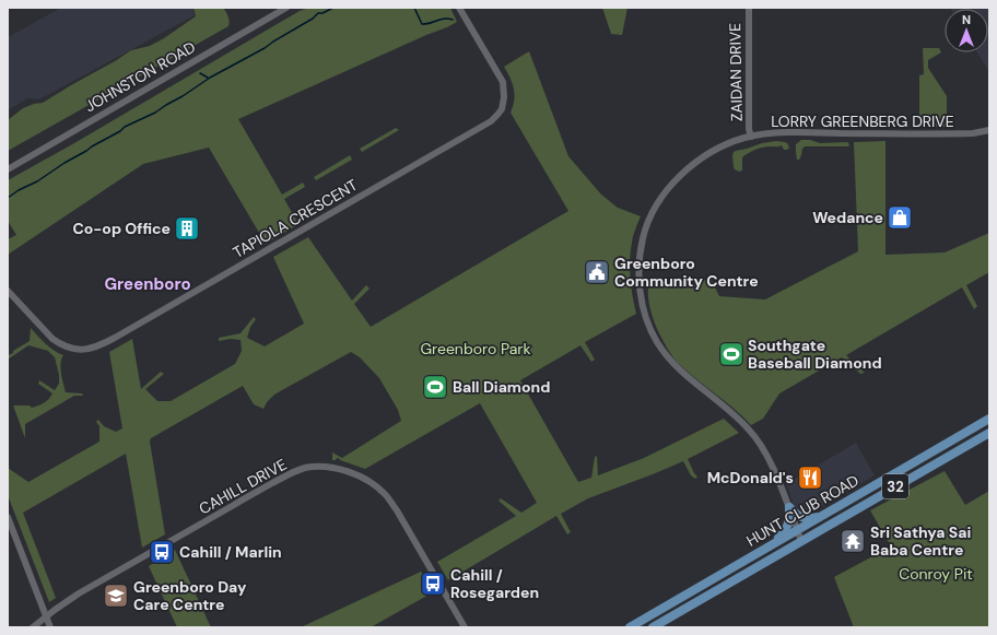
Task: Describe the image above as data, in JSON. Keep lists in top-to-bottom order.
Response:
{
  "streets": {
    "main road": ["32", "HUNT CLUB ROAD"],
    "street": [
      "ZAIDAN DRIVE",
      "JOHNSTON ROAD",
      "LORRY GREENBERG DRIVE",
      "TAPIOLA CRESCENT",
      "CAHILL DRIVE"
    ]
  },
  "crossings": [
    ["ZAIDAN DRIVE", "LORRY GREENBERG DRIVE"],
    ["LORRY GREENBERG DRIVE", "HUNT CLUB ROAD"]
  ],
  "districts": ["Greenboro"],
  "parks": ["Greenboro Park", "Conroy Pit"],
  "places": {
    "shop": ["Wedance"],
    "building": ["Co-op Office"],
    "public building": ["Greenboro Community Centre"],
    "sports": ["Southgate Baseball Diamond", "Ball Diamond"],
    "restaurant": ["McDonald's"],
    "temple": ["Sri Sathya Sai Baba Centre"],
    "bus stop": ["Cahill / Marlin", "Cahill / Rosegarden"],
    "school or university": ["Greenboro Day Care Centre"]
  },
  "north": "top"
}
